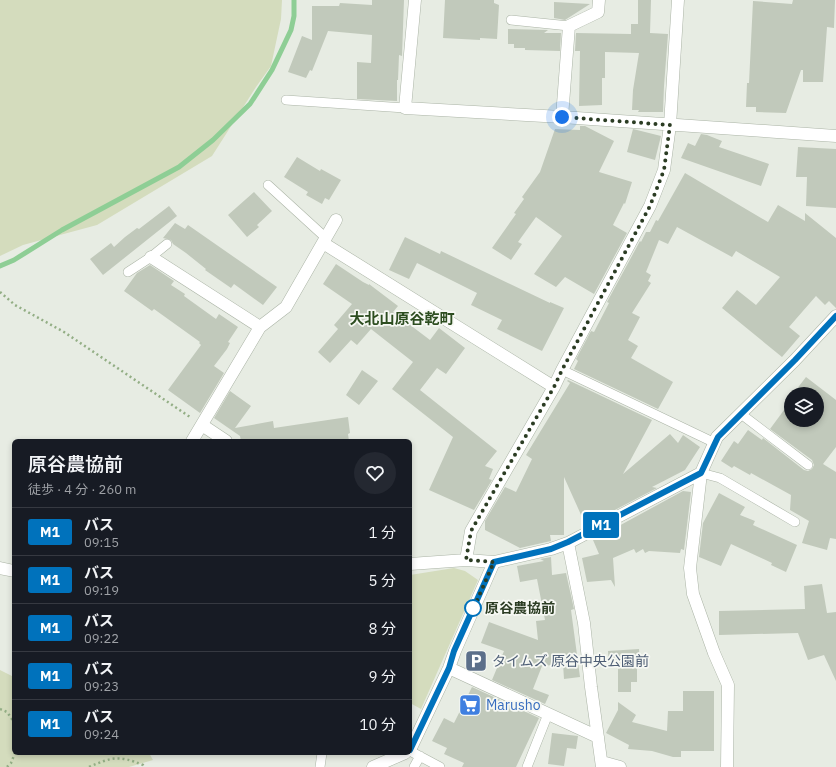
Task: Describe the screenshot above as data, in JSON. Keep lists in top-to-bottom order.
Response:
{
  "districts": ["大北山原谷乾町"],
  "places": {
    "other": ["原谷農協前"],
    "parking": ["タイムズ 原谷中央公園前"],
    "supermarket": ["Marusho"]
  },
  "lines": ["bus line M1"],
  "page": {
    "on_map": "M1",
    "heading": ["原谷農協前", "徒歩 · 4 分 · 260 m"],
    "list": [
      {
        "mark": "M1",
        "name": "バス",
        "note": "09:15",
        "value": "1 分"
      },
      {
        "mark": "M1",
        "name": "バス",
        "note": "09:19",
        "value": "5 分"
      },
      {
        "mark": "M1",
        "name": "バス",
        "note": "09:22",
        "value": "8 分"
      },
      {
        "mark": "M1",
        "name": "バス",
        "note": "09:23",
        "value": "9 分"
      },
      {
        "mark": "M1",
        "name": "バス",
        "note": "09:24",
        "value": "10 分"
      }
    ]
  }
}
